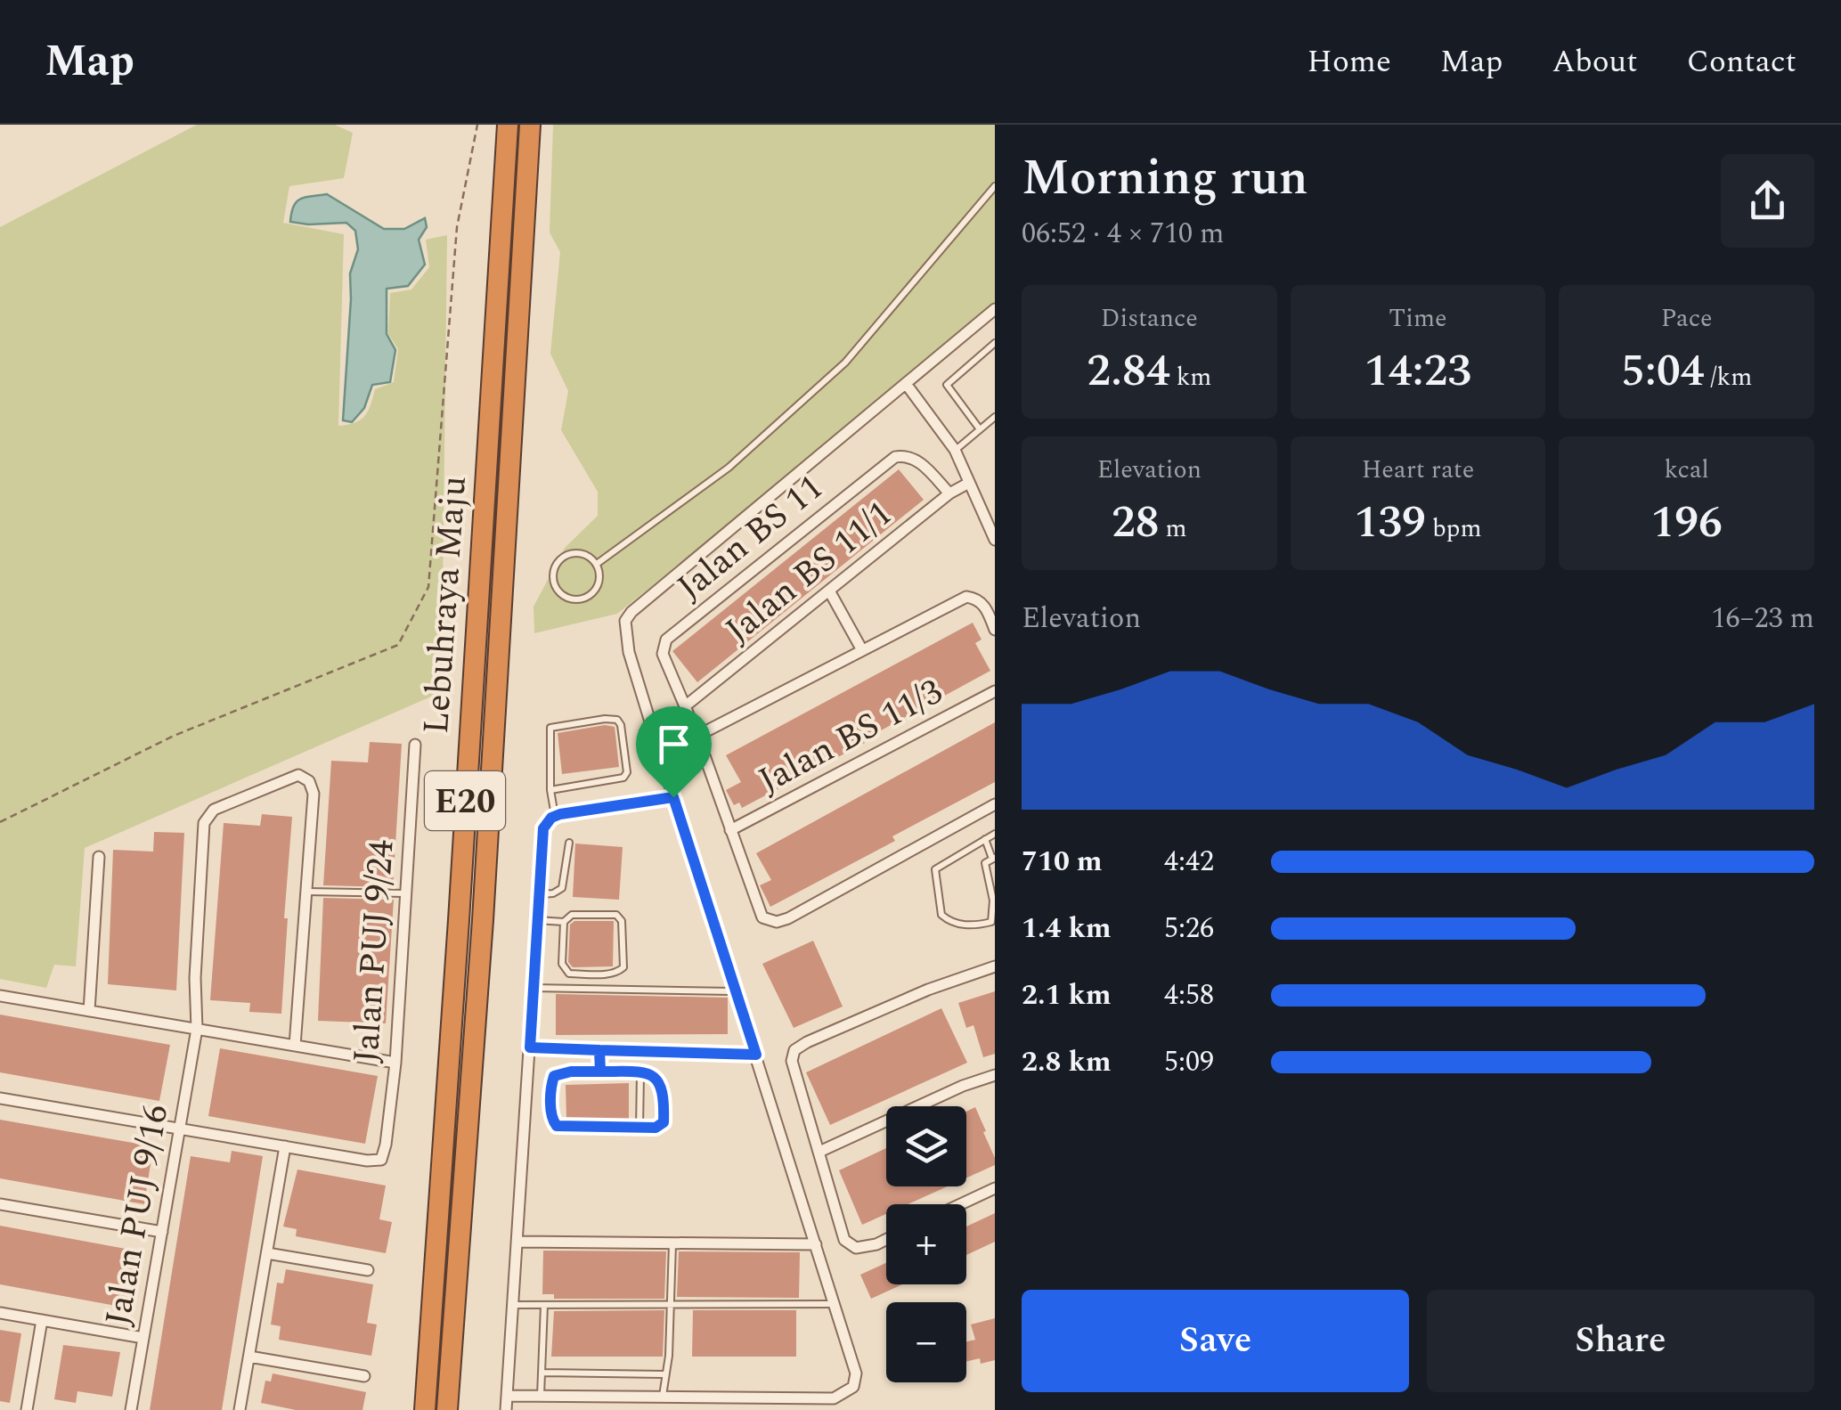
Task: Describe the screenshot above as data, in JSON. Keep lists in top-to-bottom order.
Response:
{
  "streets": {
    "highway": ["Lebuhraya Maju", "E20"],
    "street": [
      "Jalan BS 11",
      "Jalan BS 11/1",
      "Jalan BS 11/3",
      "Jalan PUJ 9/24",
      "Jalan PUJ 9/16"
    ]
  },
  "crossings": [
    ["Jalan BS 11", "Jalan BS 11/1"],
    ["Jalan BS 11", "Jalan BS 11/3"]
  ],
  "page": {
    "header": "Map",
    "nav": [
      "Home",
      "Map",
      "About",
      "Contact"
    ],
    "heading": ["Morning run", "06:52 · 4 × 710 m"],
    "stats": [
      ["Distance", "2.84 km"],
      ["Time", "14:23"],
      ["Pace", "5:04 /km"],
      ["Elevation", "28 m"],
      ["Heart rate", "139 bpm"],
      ["kcal", "196"]
    ],
    "chart": ["Elevation", "16–23 m"],
    "list": [
      {
        "name": "710 m",
        "note": "4:42"
      },
      {
        "name": "1.4 km",
        "note": "5:26"
      },
      {
        "name": "2.1 km",
        "note": "4:58"
      },
      {
        "name": "2.8 km",
        "note": "5:09"
      }
    ],
    "map_buttons": ["+", "−"],
    "buttons": ["Save", "Share"]
  }
}
